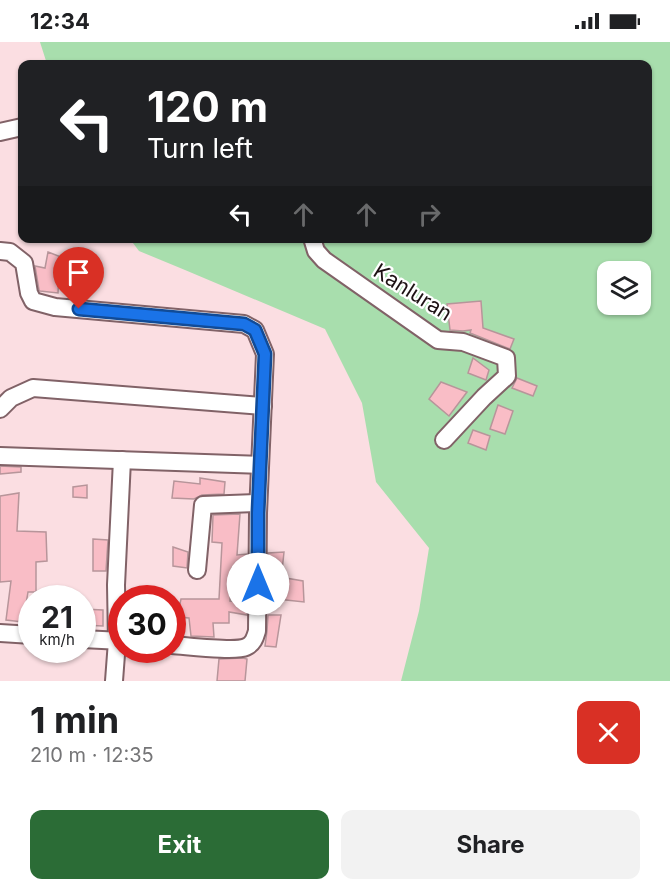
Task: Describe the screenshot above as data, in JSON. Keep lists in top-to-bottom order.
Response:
{
  "streets": {
    "street": ["Kanluran"]
  },
  "page": {
    "status": "12:34",
    "turn": ["120 m", "Turn left"],
    "speed": "21 km/h",
    "limit": "30",
    "heading": ["1 min", "210 m · 12:35"],
    "buttons": ["Exit", "Share"]
  }
}
